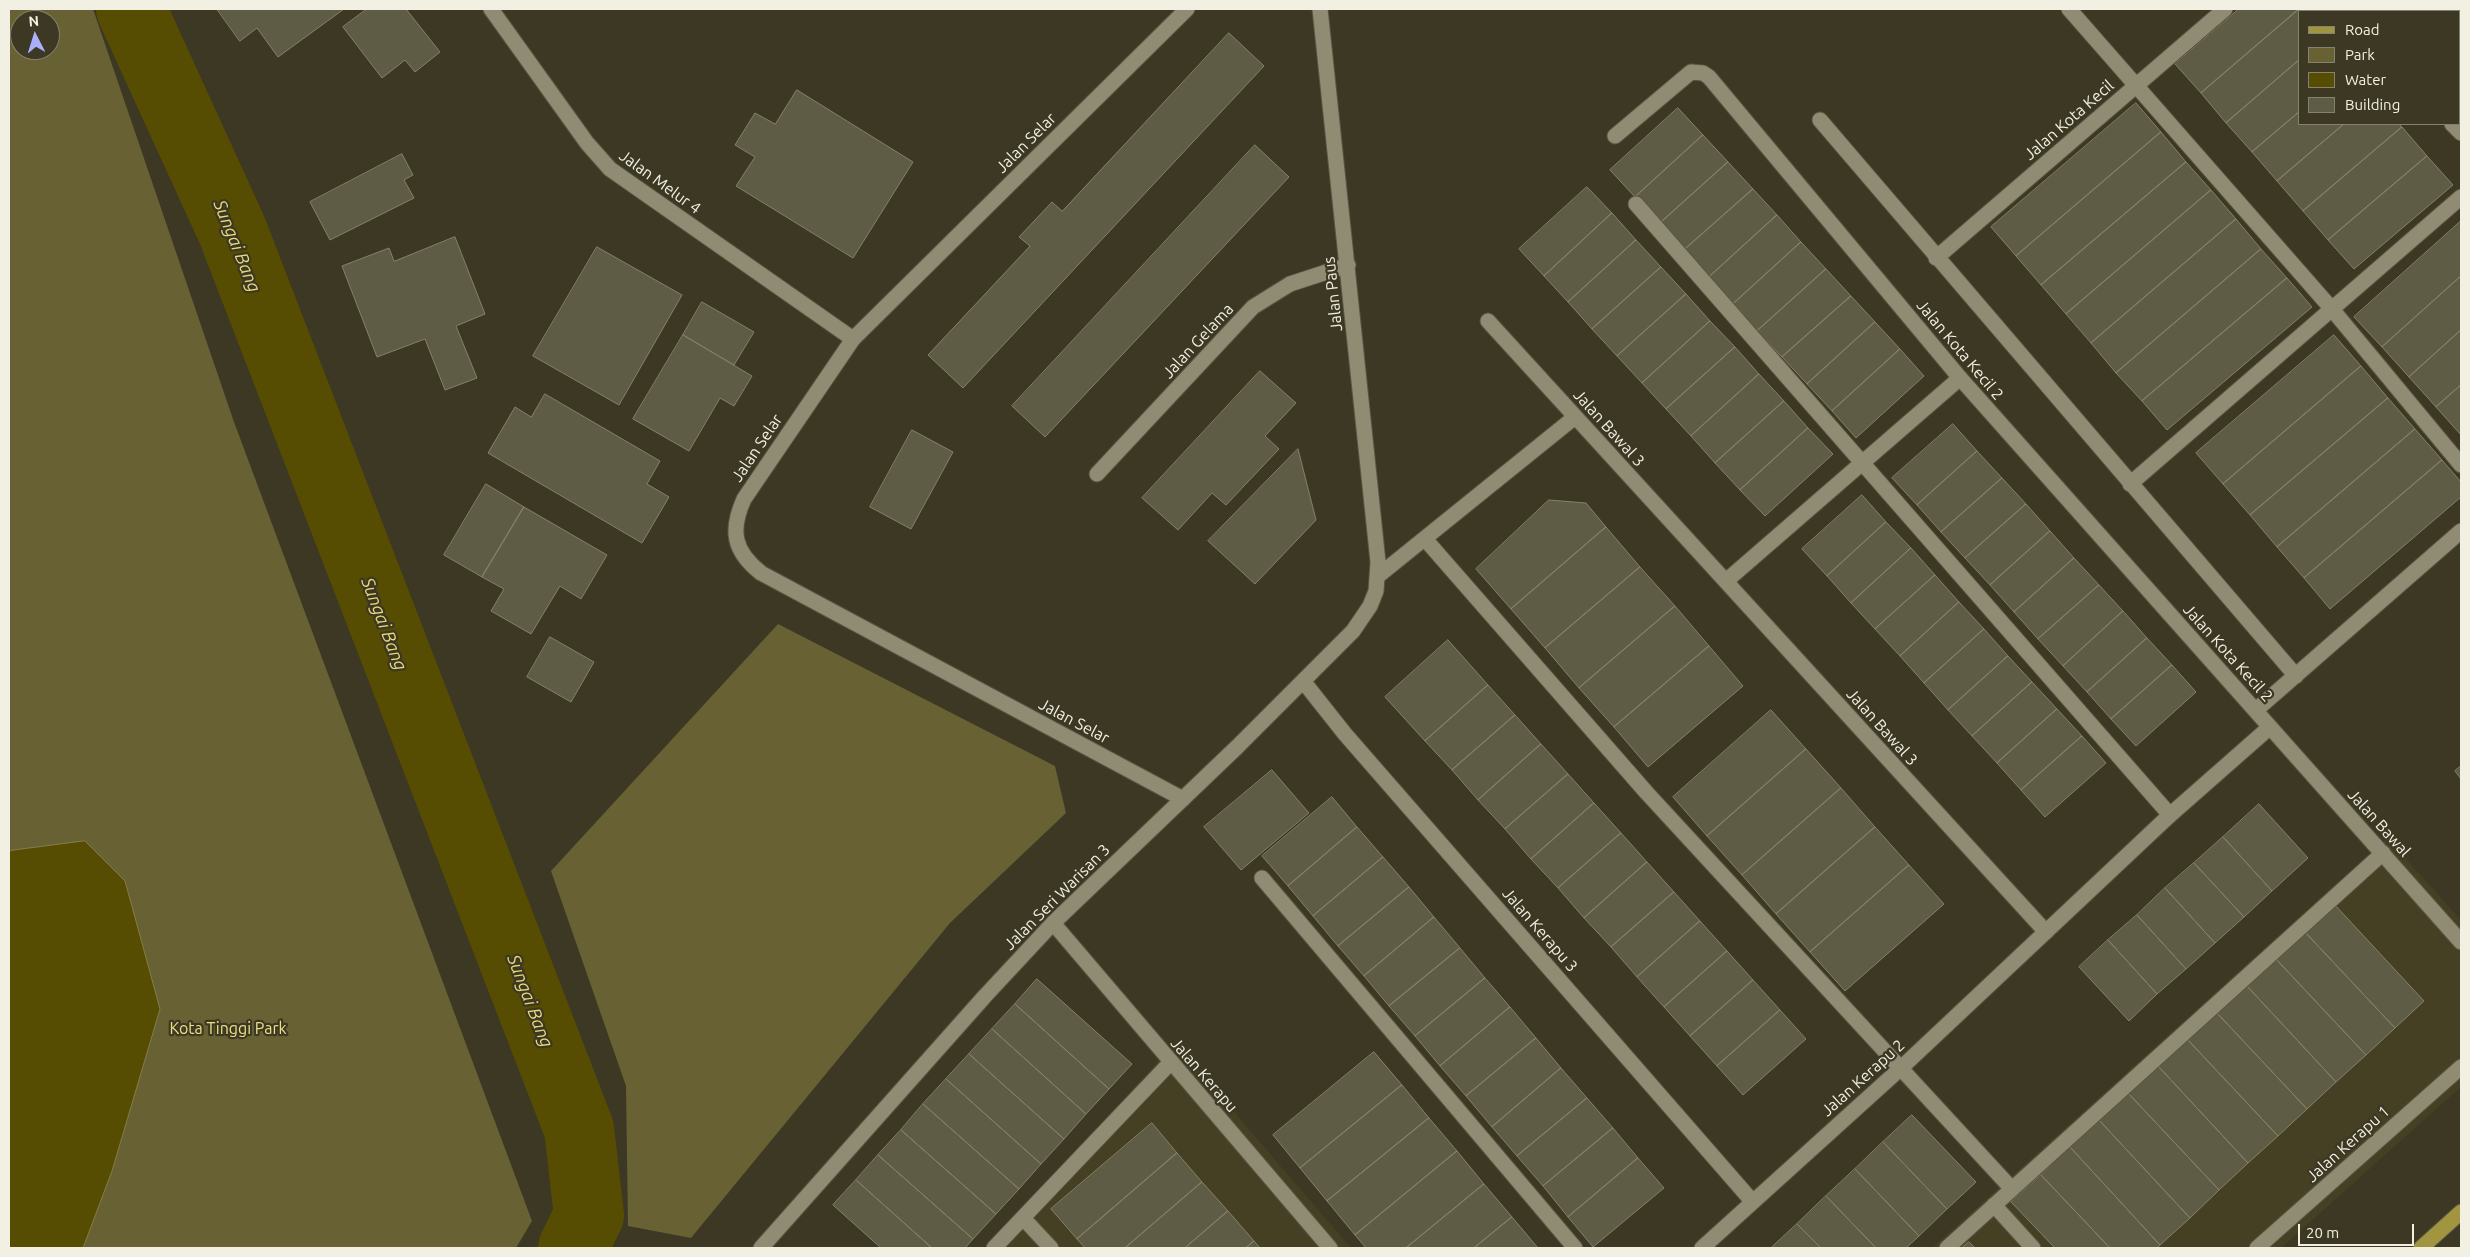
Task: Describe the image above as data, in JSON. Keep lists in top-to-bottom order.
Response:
{
  "streets": {
    "street": [
      "Jalan Kota Kecil",
      "Jalan Selar",
      "Jalan Melur 4",
      "Jalan Paus",
      "Jalan Gelama",
      "Jalan Kota Kecil 2",
      "Jalan Bawal 3",
      "Jalan Bawal",
      "Jalan Seri Warisan 3",
      "Jalan Kerapu 3",
      "Jalan Kerapu",
      "Jalan Kerapu 2",
      "Jalan Kerapu 1"
    ]
  },
  "crossings": [
    ["Jalan Selar", "Jalan Melur 4"],
    ["Jalan Selar", "Jalan Seri Warisan 3"],
    ["Jalan Paus", "Jalan Gelama"],
    ["Jalan Paus", "Jalan Seri Warisan 3"],
    ["Jalan Kota Kecil 2", "Jalan Bawal"],
    ["Jalan Bawal 3", "Jalan Kerapu 2"],
    ["Jalan Seri Warisan 3", "Jalan Kerapu 3"],
    ["Jalan Seri Warisan 3", "Jalan Kerapu"],
    ["Jalan Kerapu 3", "Jalan Kerapu 2"]
  ],
  "water": ["Sungai Bang"],
  "parks": ["Kota Tinggi Park"],
  "legend": [
    "Road",
    "Park",
    "Water",
    "Building"
  ],
  "scale_bar": "20 m",
  "north": "top"
}
